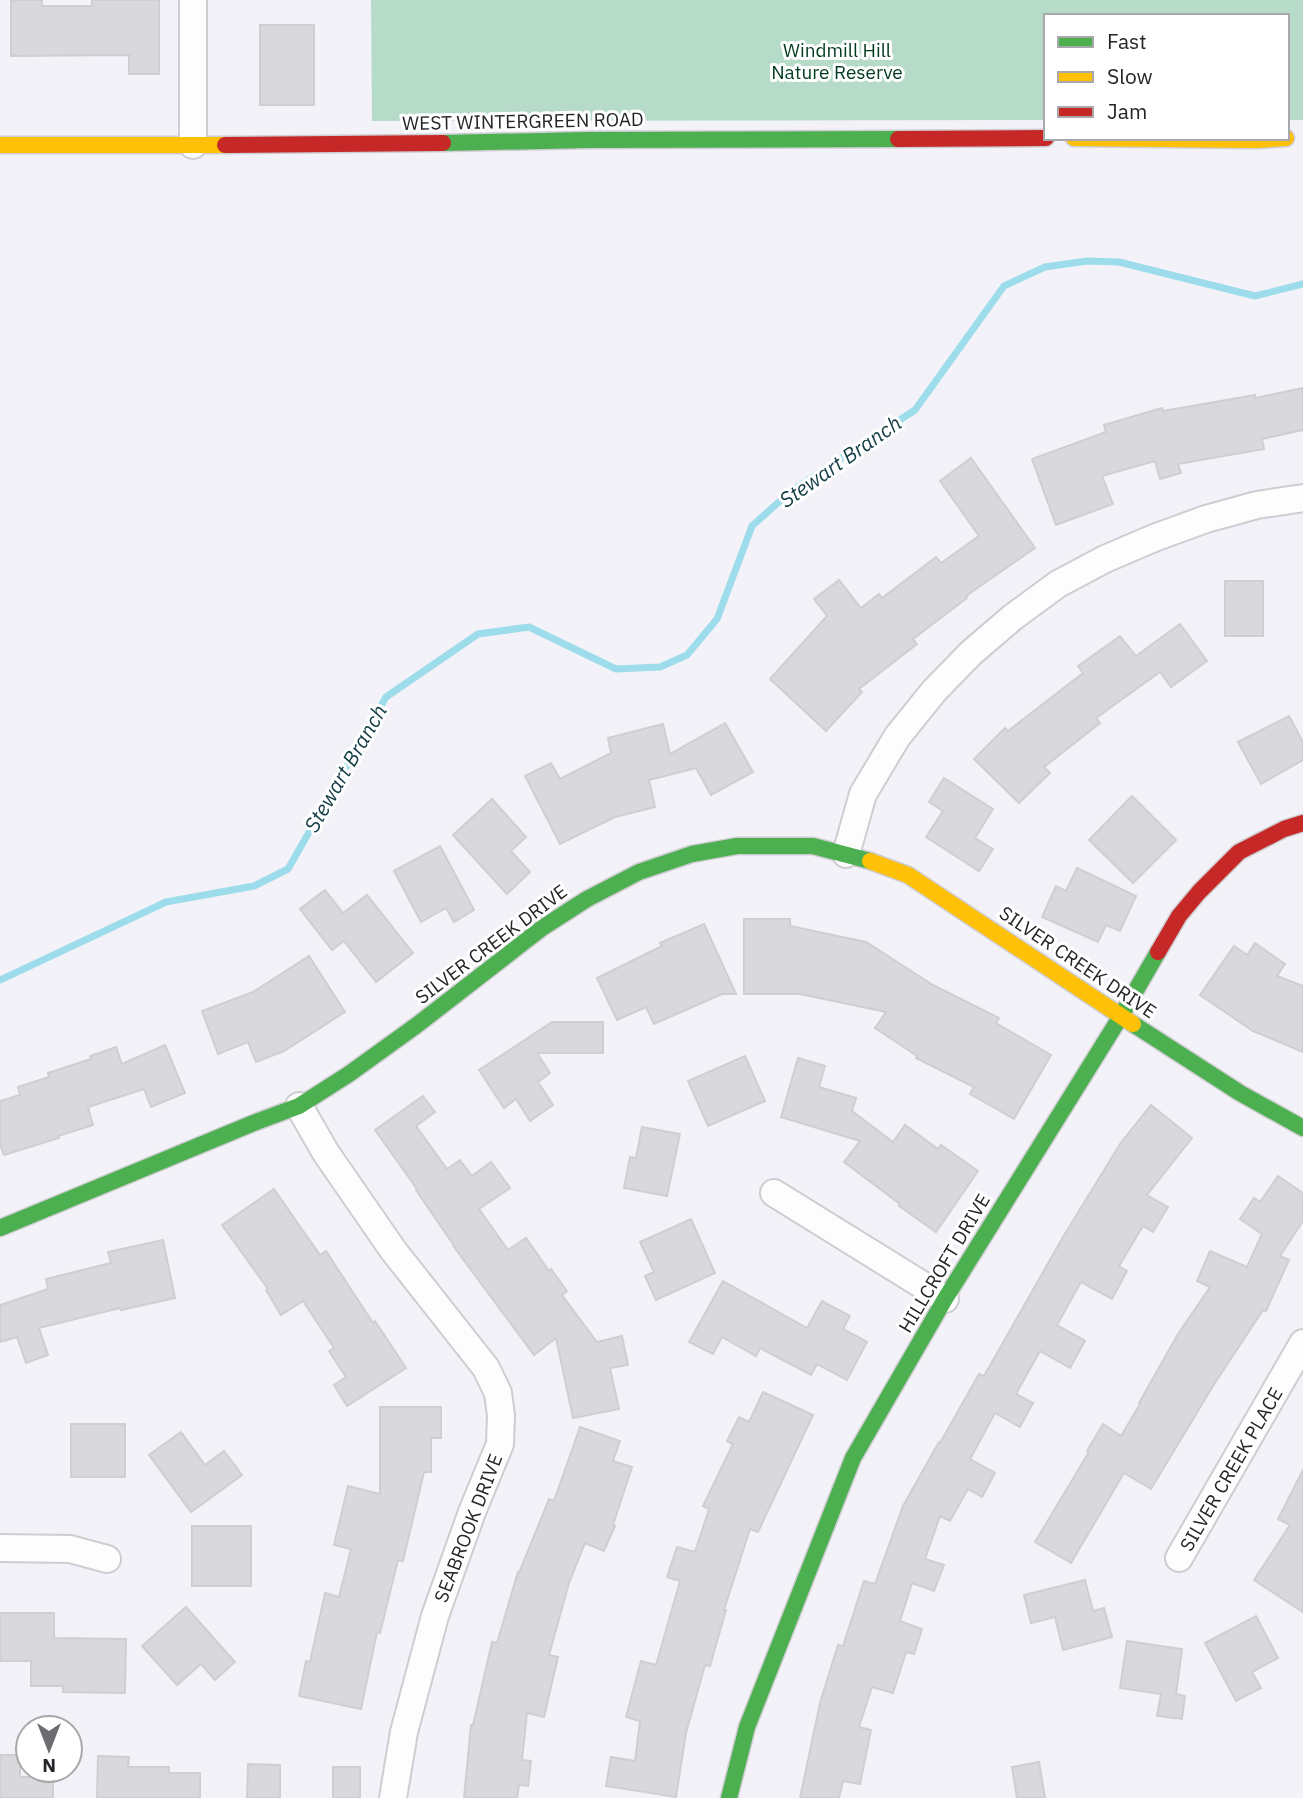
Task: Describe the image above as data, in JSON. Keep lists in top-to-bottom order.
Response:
{
  "streets": {
    "street": [
      "WEST WINTERGREEN ROAD",
      "SILVER CREEK DRIVE",
      "HILLCROFT DRIVE",
      "SILVER CREEK PLACE",
      "SEABROOK DRIVE"
    ]
  },
  "crossings": [
    ["SILVER CREEK DRIVE", "HILLCROFT DRIVE"],
    ["SILVER CREEK DRIVE", "SEABROOK DRIVE"]
  ],
  "water": ["Stewart Branch"],
  "parks": ["Windmill Hill Nature Reserve"],
  "legend": ["Fast", "Slow", "Jam"],
  "north": "bottom"
}
